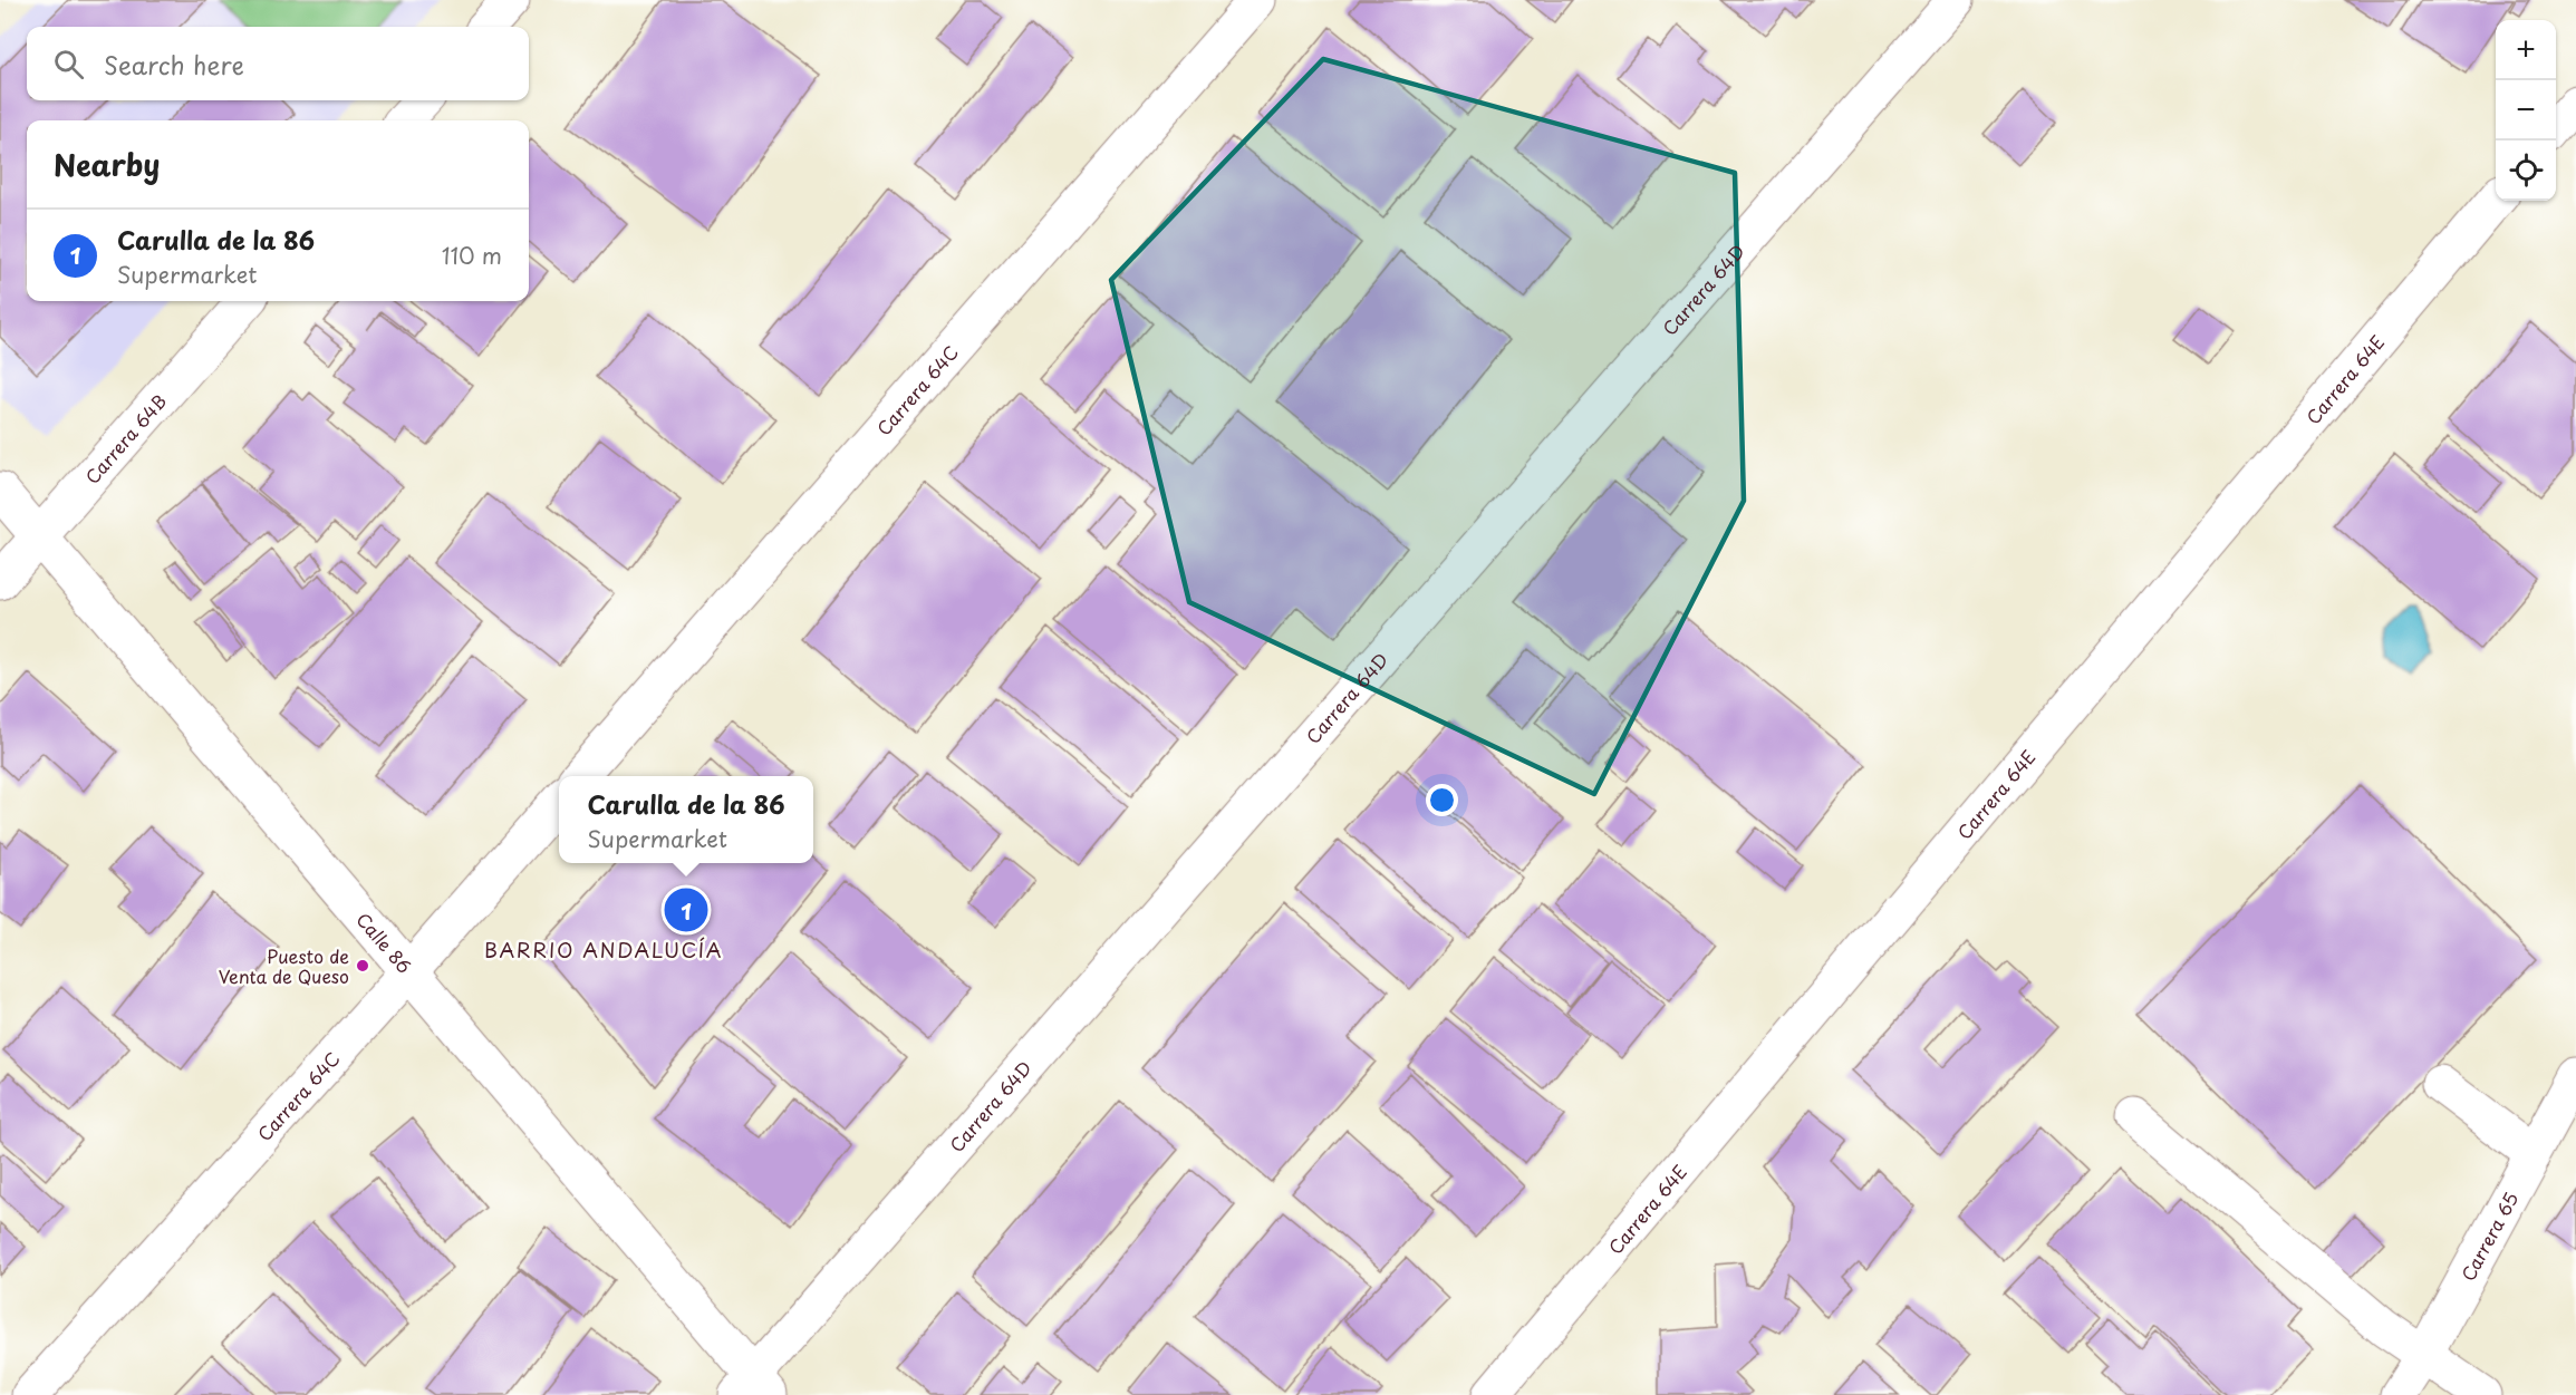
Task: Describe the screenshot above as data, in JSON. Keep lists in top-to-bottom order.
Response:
{
  "streets": {
    "street": [
      "Carrera 64D",
      "Carrera 64E",
      "Carrera 64C",
      "Carrera 64B",
      "Calle 86",
      "Carrera 65"
    ]
  },
  "crossings": [
    ["Carrera 64D", "Calle 86"],
    ["Carrera 64C", "Calle 86"],
    ["Carrera 64B", "Calle 86"]
  ],
  "districts": ["BARRIO ANDALUCÍA"],
  "places": ["Puesto de Venta de Queso"],
  "page": {
    "map_buttons": ["+", "−"],
    "search": "Search here",
    "heading": "Nearby",
    "list": [
      {
        "mark": "1",
        "name": "Carulla de la 86",
        "note": "Supermarket",
        "value": "110 m"
      }
    ],
    "popup": ["Carulla de la 86", "Supermarket"],
    "pins": "1"
  }
}
